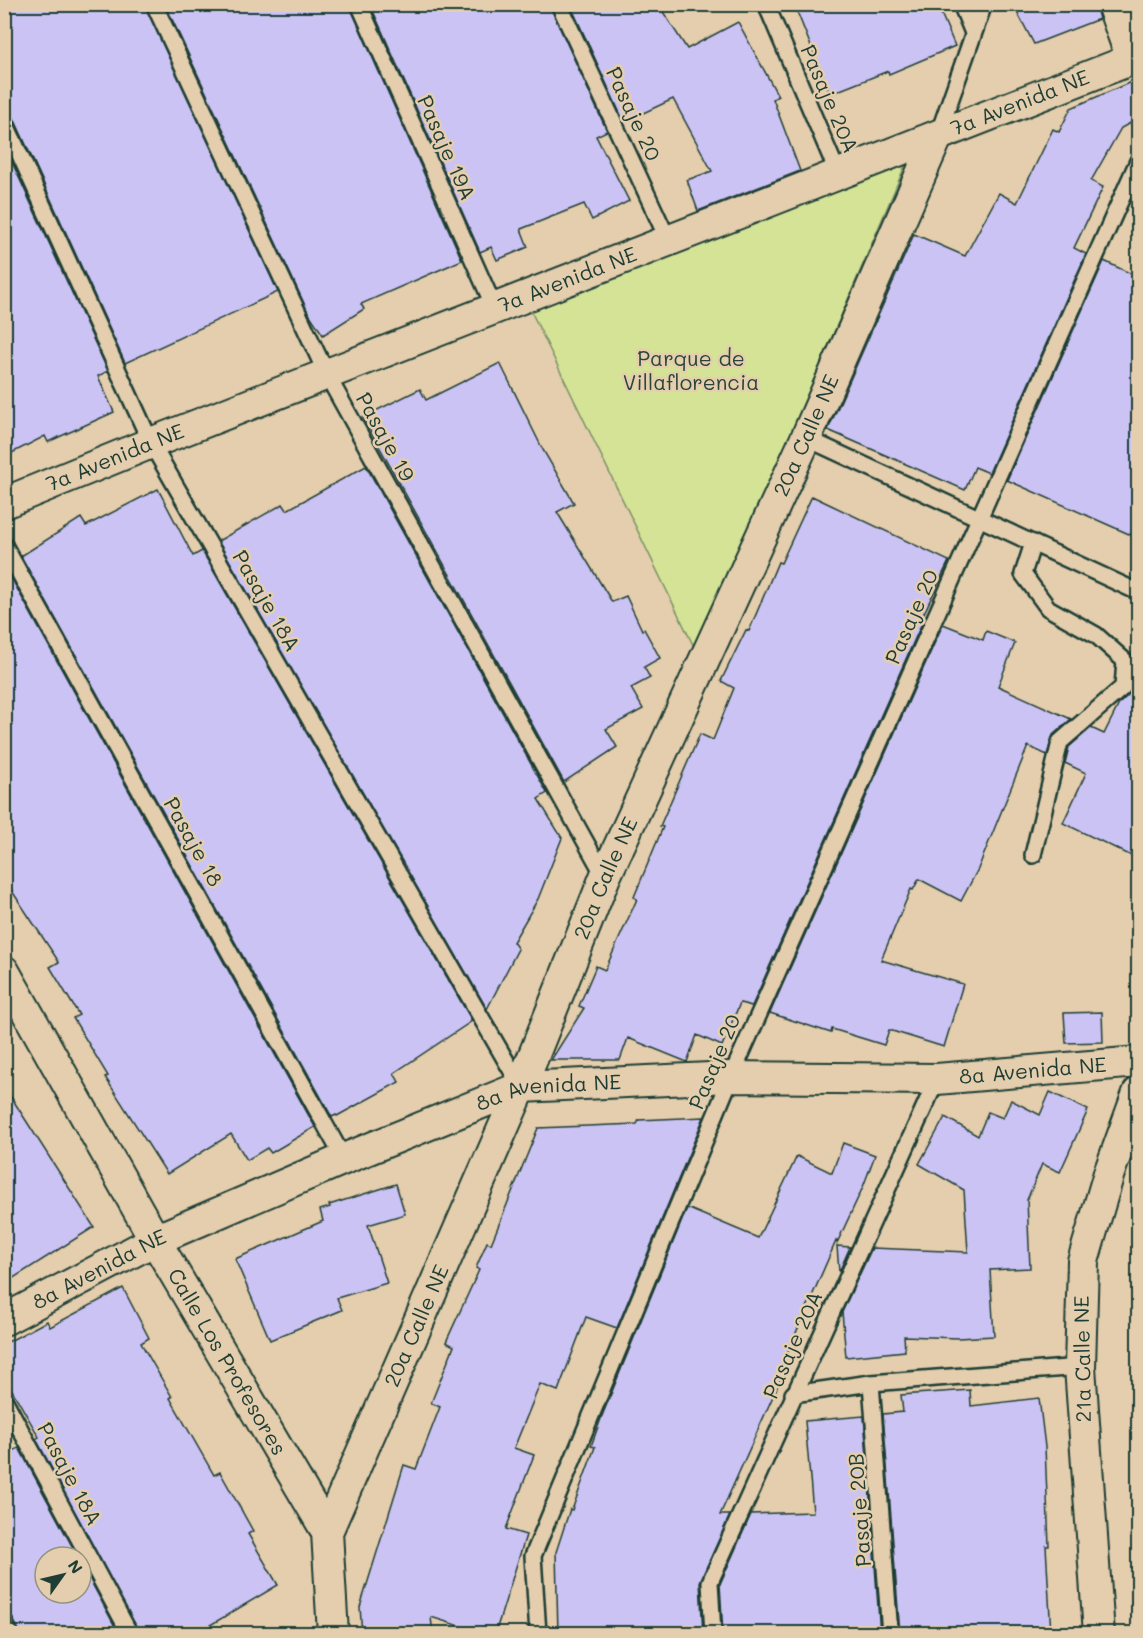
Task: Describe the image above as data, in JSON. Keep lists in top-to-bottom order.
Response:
{
  "streets": {
    "street": [
      "7a Avenida NE",
      "20a Calle NE",
      "8a Avenida NE",
      "21a Calle NE",
      "Calle Los Profesores"
    ],
    "lane": [
      "Pasaje 20A",
      "Pasaje 20",
      "Pasaje 19A",
      "Pasaje 19",
      "Pasaje 18A",
      "Pasaje 18",
      "Pasaje 20B"
    ]
  },
  "crossings": [
    ["Pasaje 20A", "7a Avenida NE"],
    ["Pasaje 20A", "8a Avenida NE"],
    ["7a Avenida NE", "Pasaje 20"],
    ["7a Avenida NE", "Pasaje 19A"],
    ["7a Avenida NE", "20a Calle NE"],
    ["7a Avenida NE", "Pasaje 19"],
    ["7a Avenida NE", "Pasaje 18A"],
    ["Pasaje 20", "8a Avenida NE"],
    ["20a Calle NE", "Pasaje 19"],
    ["20a Calle NE", "Pasaje 18A"],
    ["20a Calle NE", "8a Avenida NE"],
    ["20a Calle NE", "Calle Los Profesores"],
    ["Pasaje 18A", "8a Avenida NE"],
    ["Pasaje 18", "8a Avenida NE"],
    ["8a Avenida NE", "Calle Los Profesores"]
  ],
  "parks": ["Parque de Villaflorencia"],
  "north": "top right"
}
